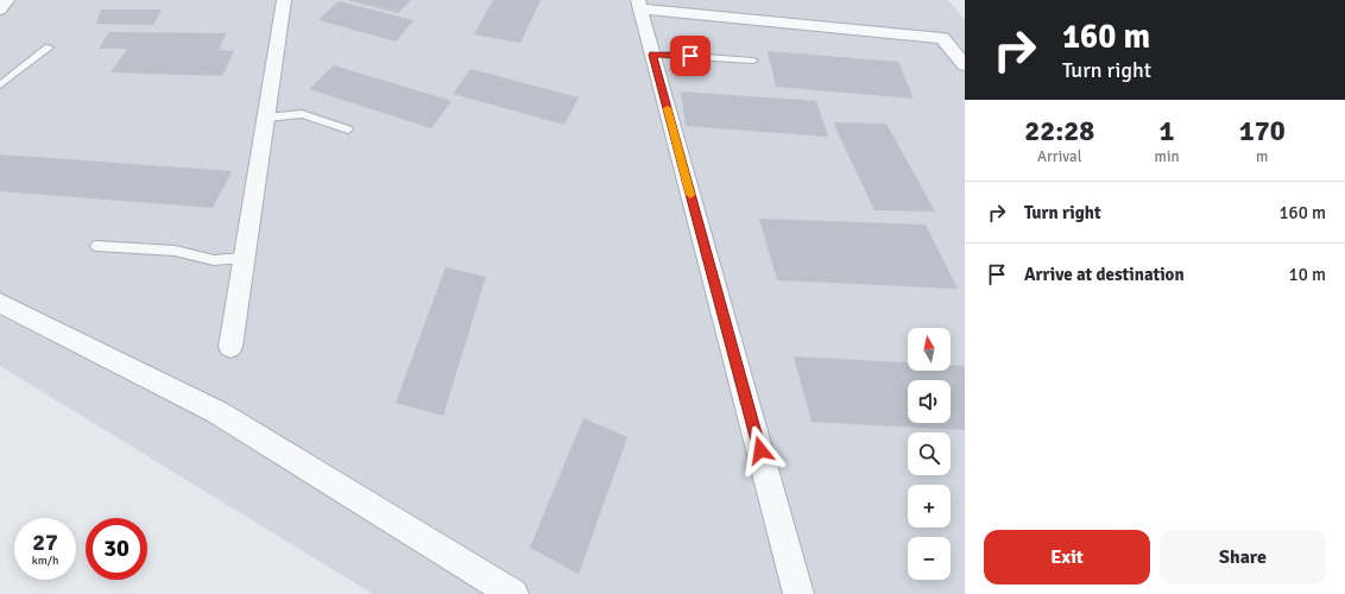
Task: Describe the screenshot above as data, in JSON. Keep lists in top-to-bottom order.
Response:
{
  "north": "top",
  "page": {
    "turn": ["160 m", "Turn right"],
    "eta": [
      "22:28",
      "Arrival",
      "1",
      "min",
      "170",
      "m"
    ],
    "list": [
      {
        "name": "Turn right",
        "value": "160 m"
      },
      {
        "name": "Arrive at destination",
        "value": "10 m"
      }
    ],
    "map_buttons": ["+", "−"],
    "speed": "27 km/h",
    "limit": "30",
    "buttons": ["Exit", "Share"]
  }
}
